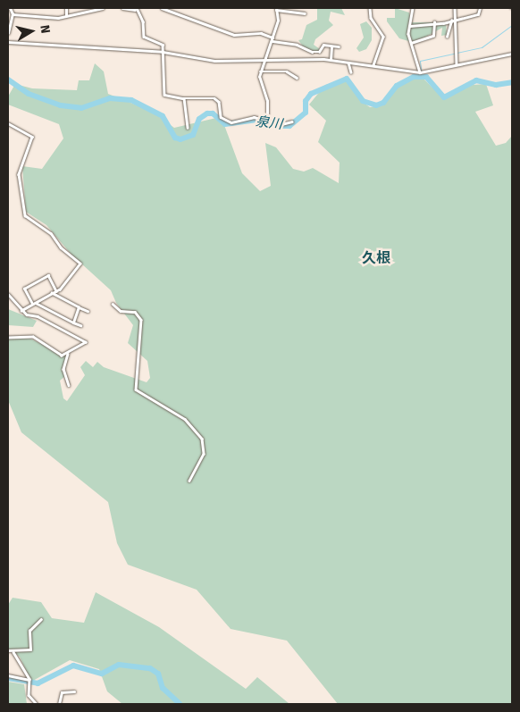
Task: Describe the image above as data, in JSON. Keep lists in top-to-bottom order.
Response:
{
  "districts": ["久根"],
  "water": ["泉川"],
  "north": "right"
}
